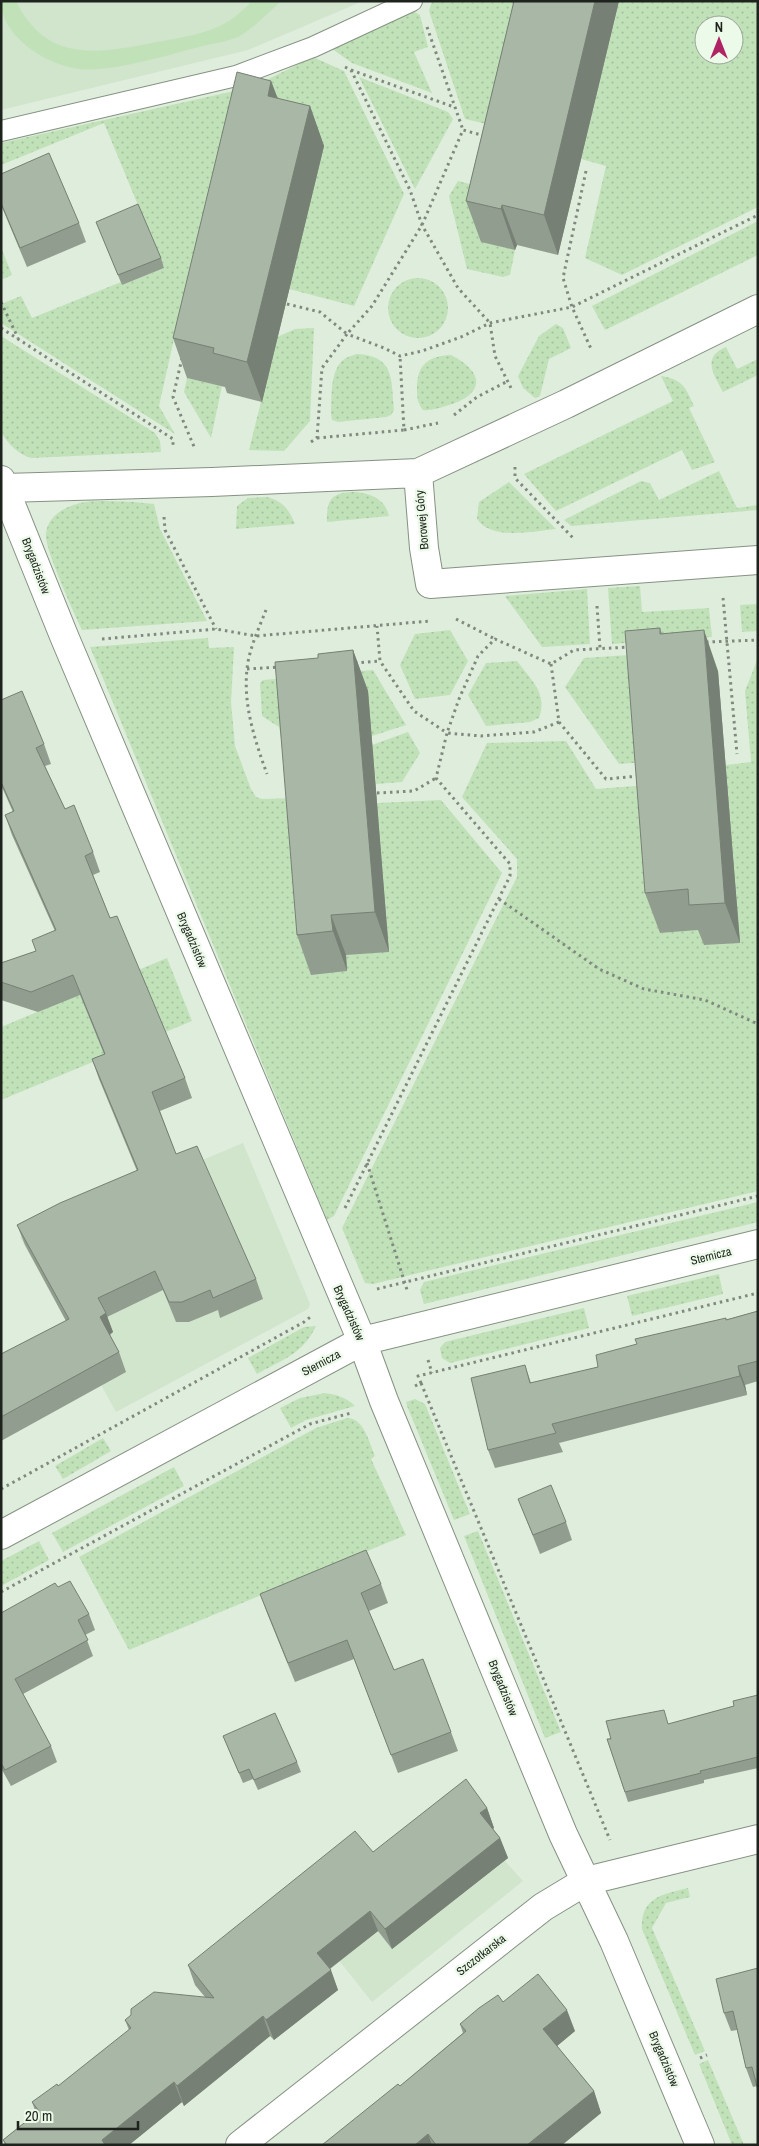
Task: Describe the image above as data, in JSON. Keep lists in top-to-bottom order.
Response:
{
  "streets": {
    "street": [
      "Borowej Góry",
      "Brygadzistów",
      "Sternicza",
      "Szczotkarska"
    ]
  },
  "crossings": [
    ["Brygadzistów", "Sternicza"],
    ["Brygadzistów", "Szczotkarska"]
  ],
  "scale_bar": "20 m",
  "north": "top"
}
